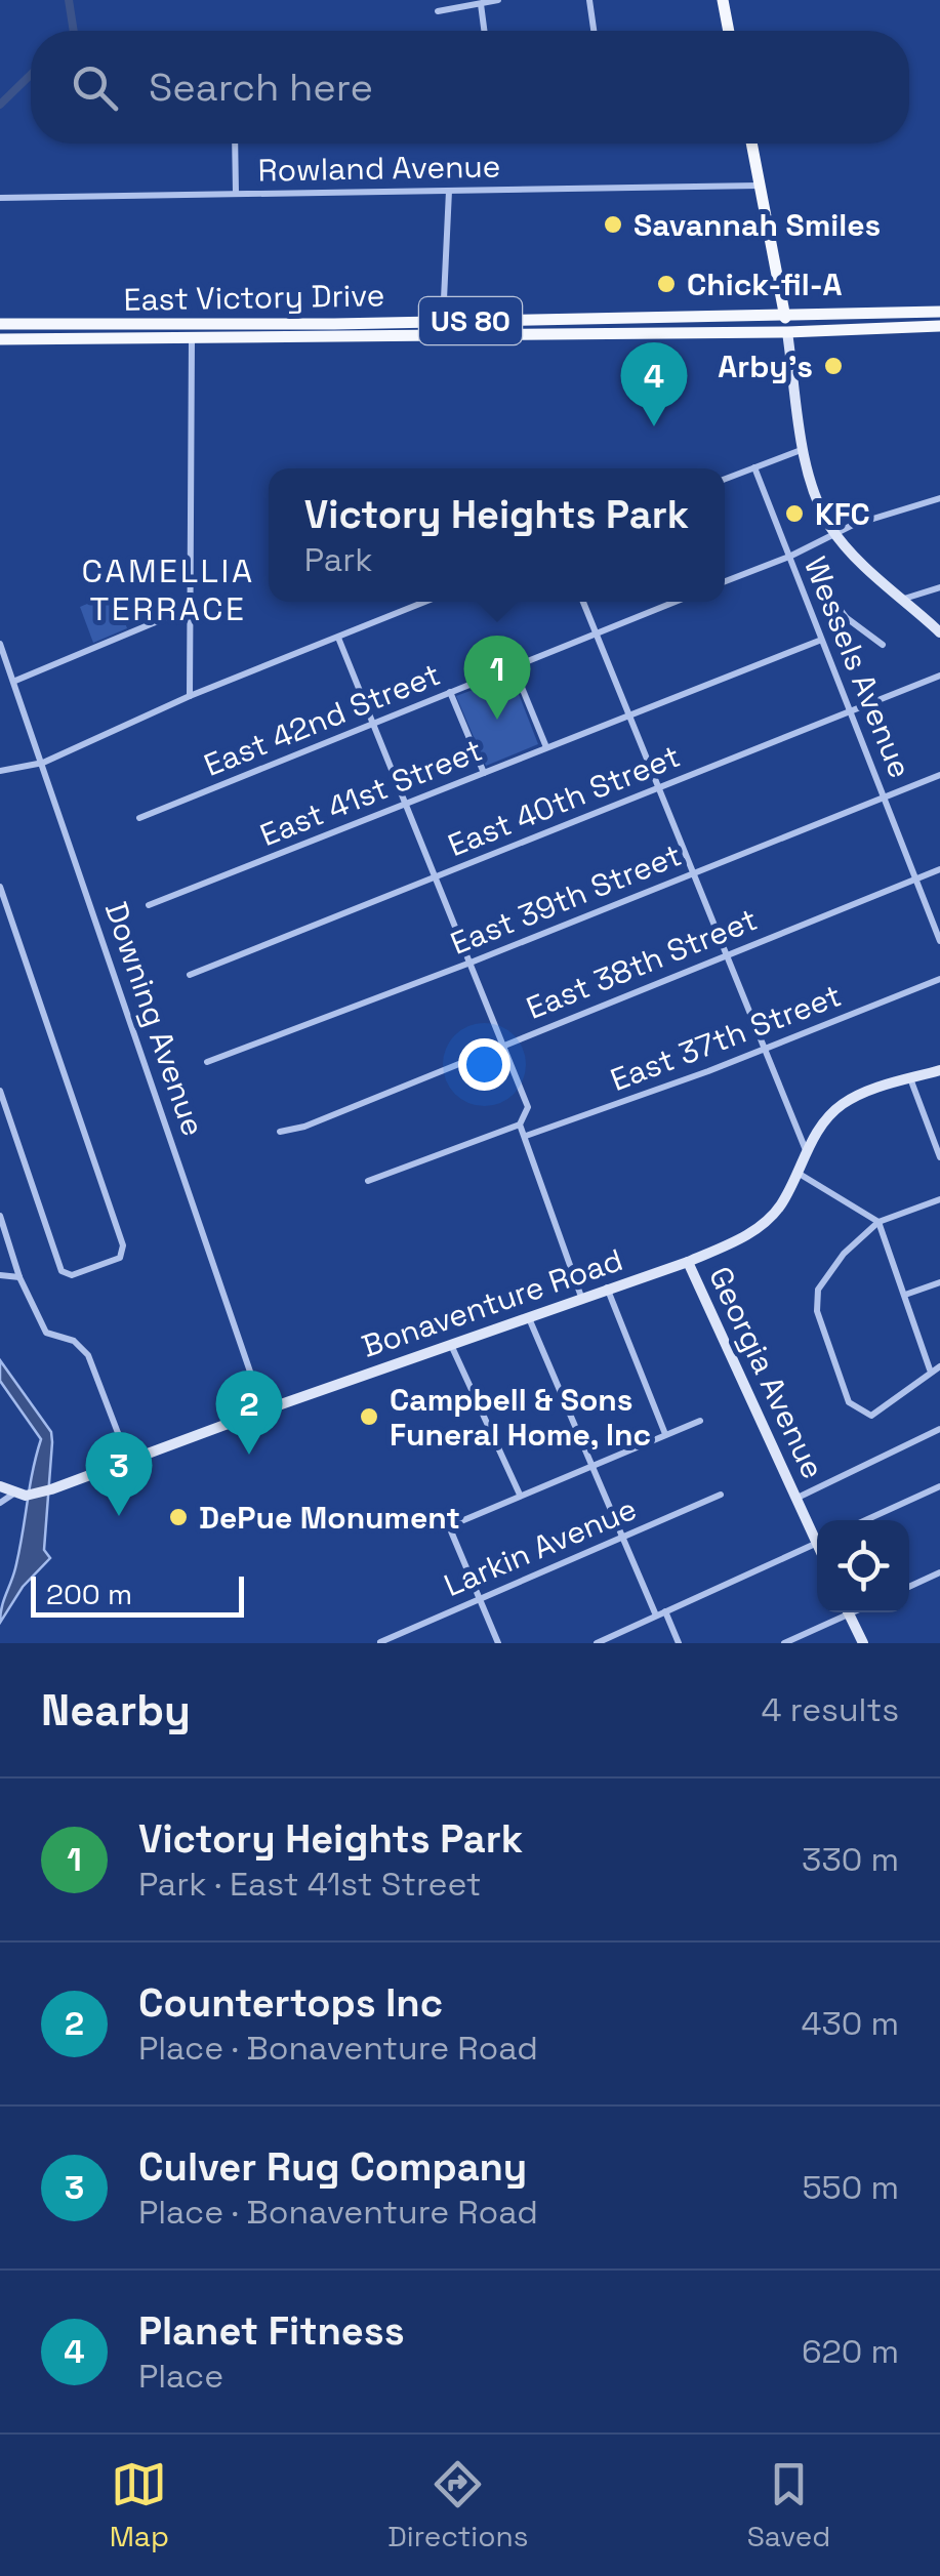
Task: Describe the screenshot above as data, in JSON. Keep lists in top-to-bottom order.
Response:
{
  "streets": {
    "main road": ["East Victory Drive", "US 80"],
    "street": [
      "Rowland Avenue",
      "Wessels Avenue",
      "East 42nd Street",
      "East 41st Street",
      "East 40th Street",
      "East 39th Street",
      "East 38th Street",
      "Downing Avenue",
      "East 37th Street",
      "Bonaventure Road",
      "Georgia Avenue",
      "Larkin Avenue"
    ]
  },
  "crossings": [
    ["Wessels Avenue", "East 41st Street"],
    ["Wessels Avenue", "East 40th Street"],
    ["Wessels Avenue", "East 39th Street"],
    ["Wessels Avenue", "East 38th Street"],
    ["Downing Avenue", "Bonaventure Road"],
    ["Bonaventure Road", "Georgia Avenue"]
  ],
  "districts": ["CAMELLIA TERRACE"],
  "places": [
    "Savannah Smiles",
    "Chick-fil-A",
    "Arby's",
    "KFC",
    "Campbell & Sons Funeral Home, Inc",
    "DePue Monument"
  ],
  "scale_bar": "200 m",
  "page": {
    "search": "Search here",
    "pins": [
      "4",
      "1",
      "2",
      "3"
    ],
    "popup": ["Victory Heights Park", "Park"],
    "scale": "200 m",
    "heading": ["Nearby", "4 results"],
    "list": [
      {
        "mark": "1",
        "name": "Victory Heights Park",
        "note": "Park · East 41st Street",
        "value": "330 m"
      },
      {
        "mark": "2",
        "name": "Countertops Inc",
        "note": "Place · Bonaventure Road",
        "value": "430 m"
      },
      {
        "mark": "3",
        "name": "Culver Rug Company",
        "note": "Place · Bonaventure Road",
        "value": "550 m"
      },
      {
        "mark": "4",
        "name": "Planet Fitness",
        "note": "Place",
        "value": "620 m"
      }
    ],
    "nav": ["Map", "Directions", "Saved"]
  }
}
